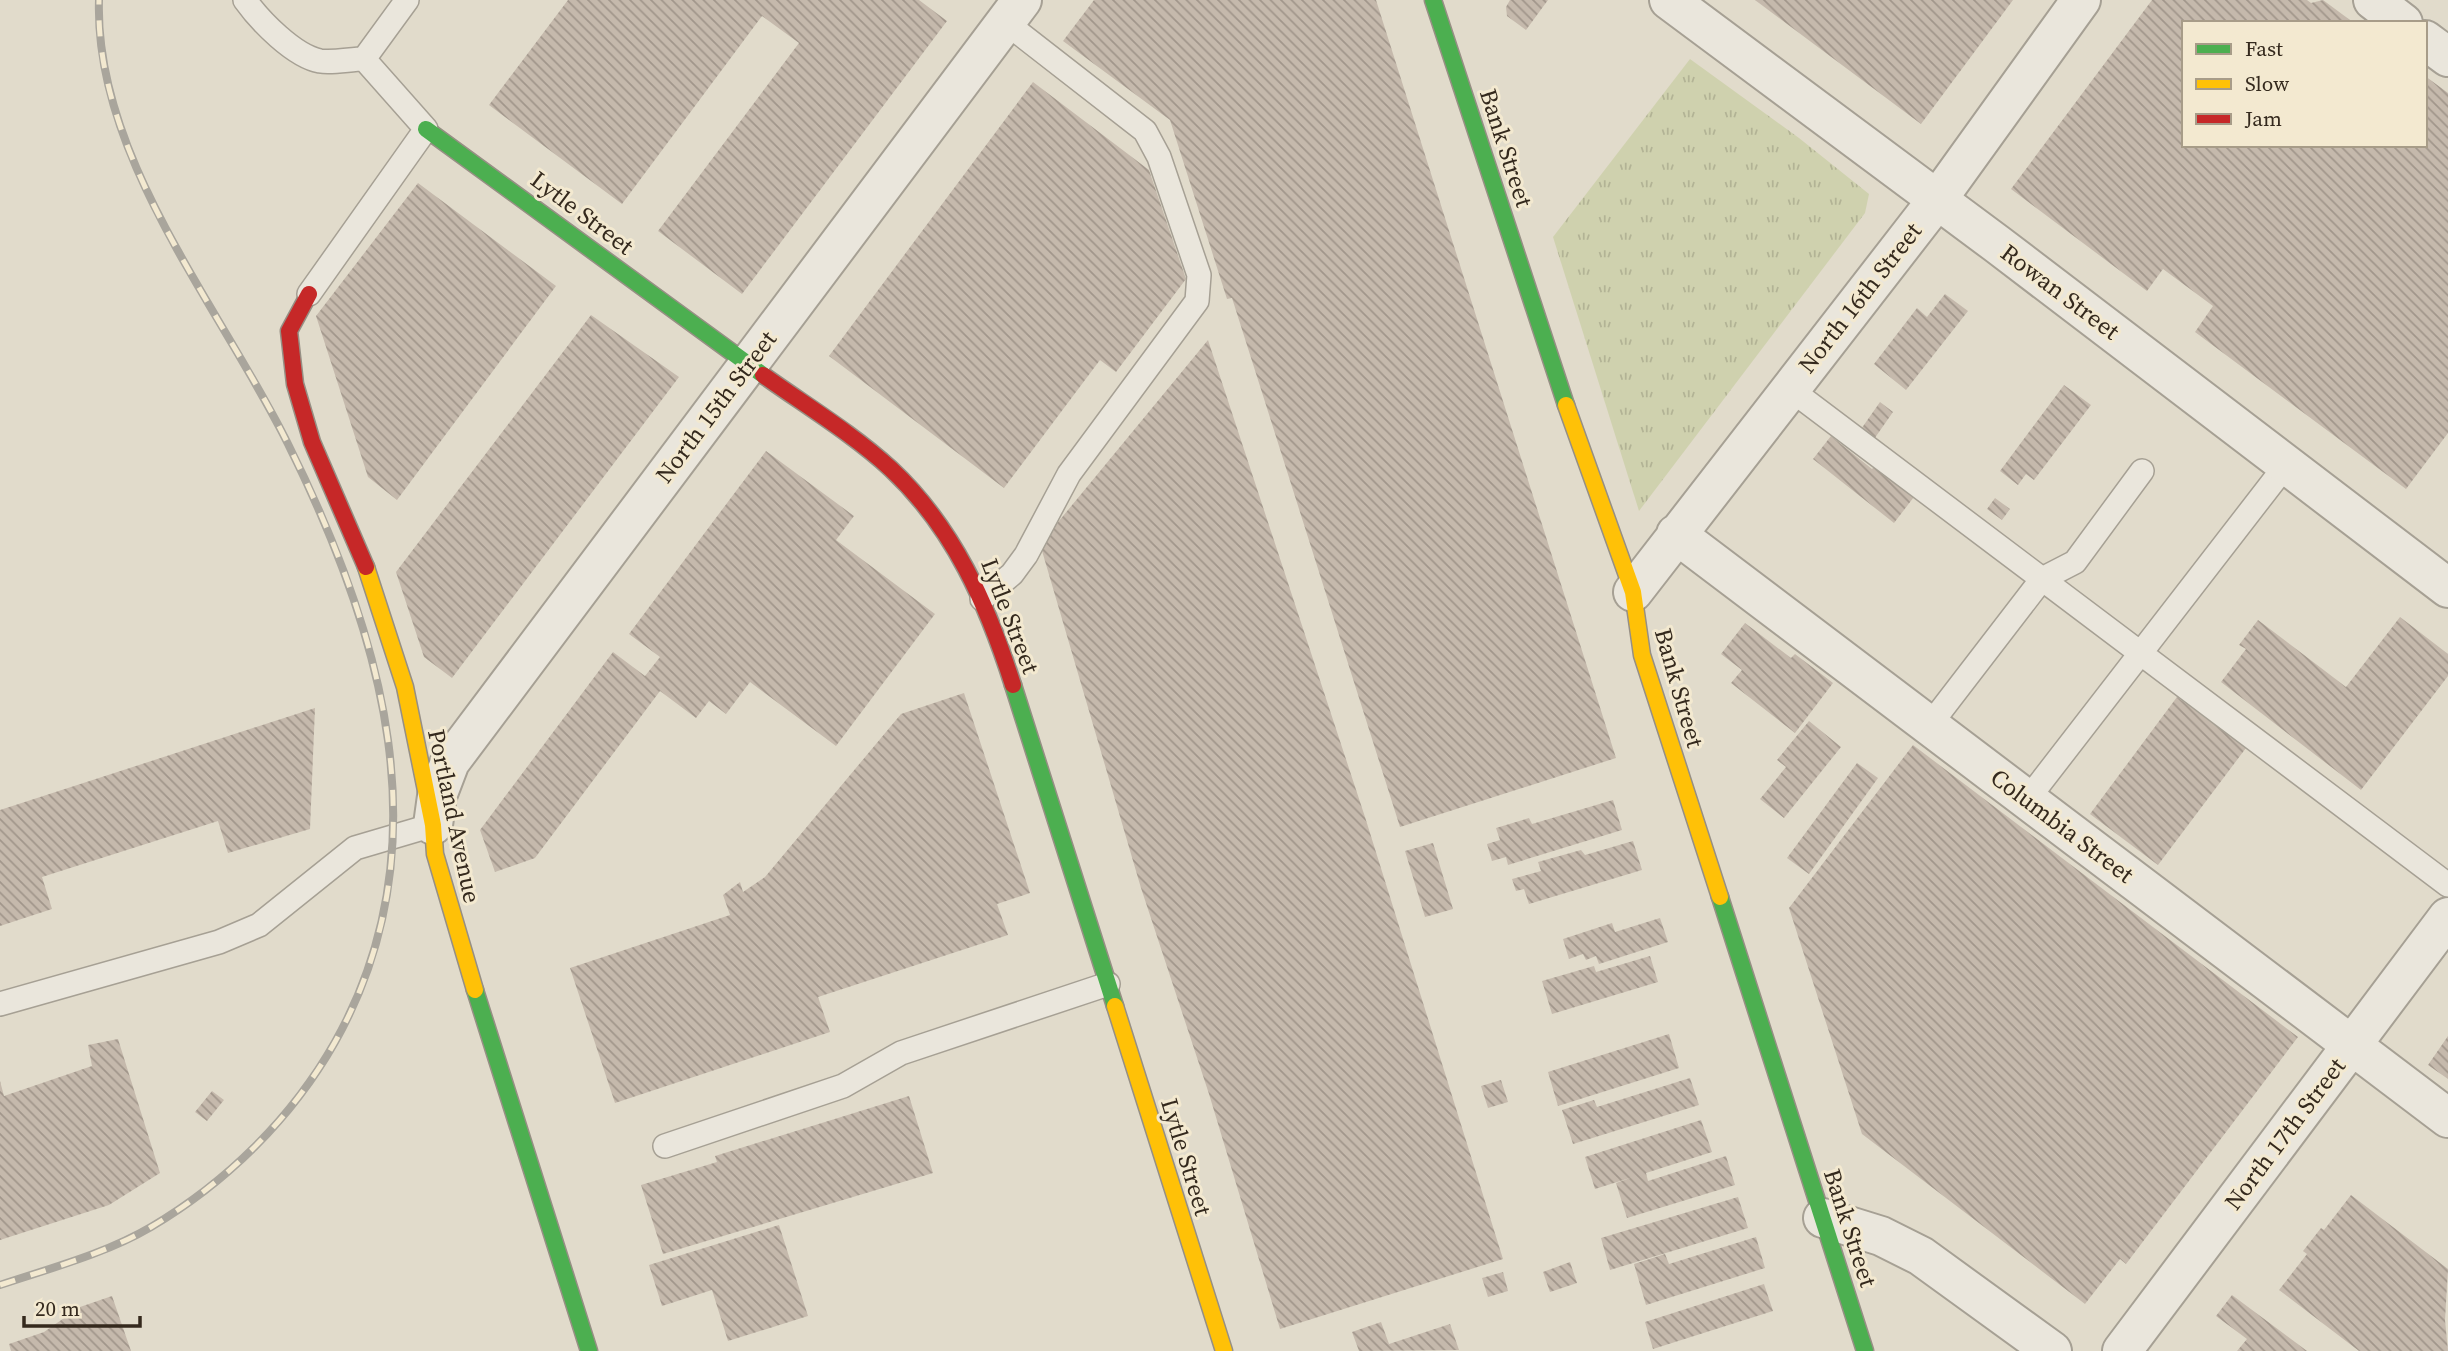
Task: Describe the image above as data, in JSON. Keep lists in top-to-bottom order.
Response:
{
  "streets": {
    "street": [
      "Bank Street",
      "Lytle Street",
      "Rowan Street",
      "North 16th Street",
      "North 15th Street",
      "Portland Avenue",
      "Columbia Street",
      "North 17th Street"
    ]
  },
  "crossings": [
    ["Bank Street", "North 16th Street"],
    ["Lytle Street", "North 15th Street"],
    ["Rowan Street", "North 16th Street"],
    ["North 16th Street", "Columbia Street"],
    ["North 15th Street", "Portland Avenue"],
    ["Columbia Street", "North 17th Street"]
  ],
  "legend": ["Fast", "Slow", "Jam"],
  "scale_bar": "20 m"
}
